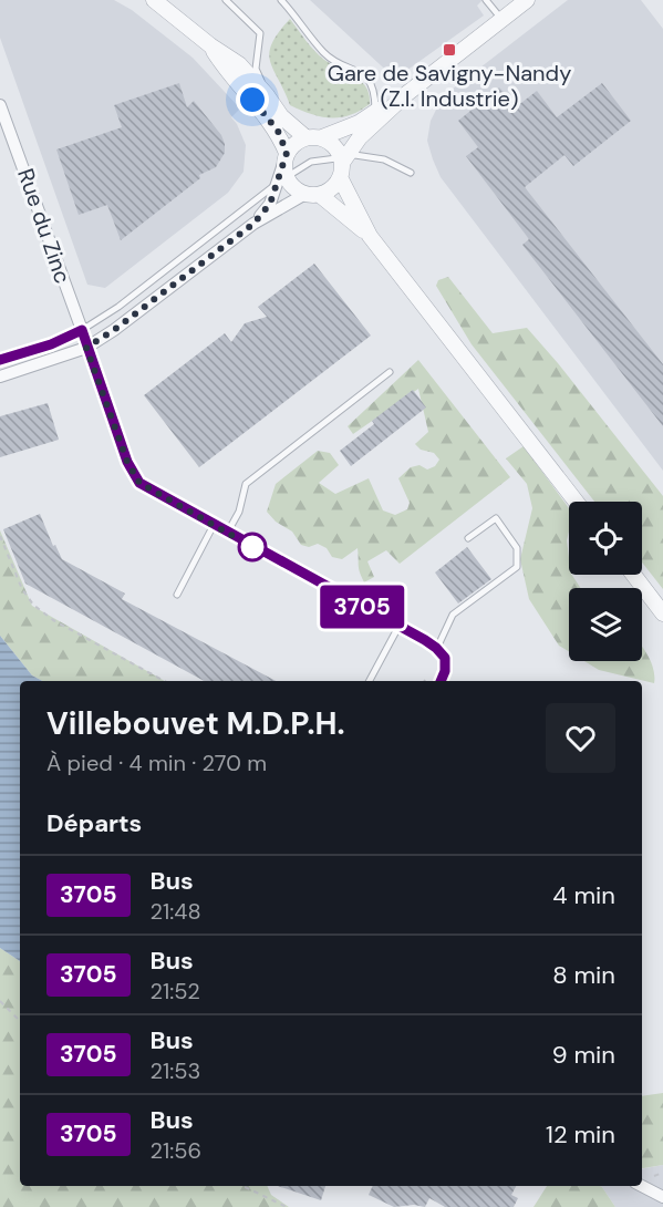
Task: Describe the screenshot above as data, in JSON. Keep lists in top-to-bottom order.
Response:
{
  "streets": {
    "street": ["Rue du Zinc"]
  },
  "places": {
    "transit": ["Gare de Savigny-Nandy (Z.I. Industrie)"]
  },
  "lines": ["bus line 3705"],
  "page": {
    "on_map": "3705",
    "heading": [
      ["Villebouvet M.D.P.H.", "À pied · 4 min · 270 m"],
      "Départs"
    ],
    "list": [
      {
        "mark": "3705",
        "name": "Bus",
        "note": "21:48",
        "value": "4 min"
      },
      {
        "mark": "3705",
        "name": "Bus",
        "note": "21:52",
        "value": "8 min"
      },
      {
        "mark": "3705",
        "name": "Bus",
        "note": "21:53",
        "value": "9 min"
      },
      {
        "mark": "3705",
        "name": "Bus",
        "note": "21:56",
        "value": "12 min"
      }
    ]
  }
}
